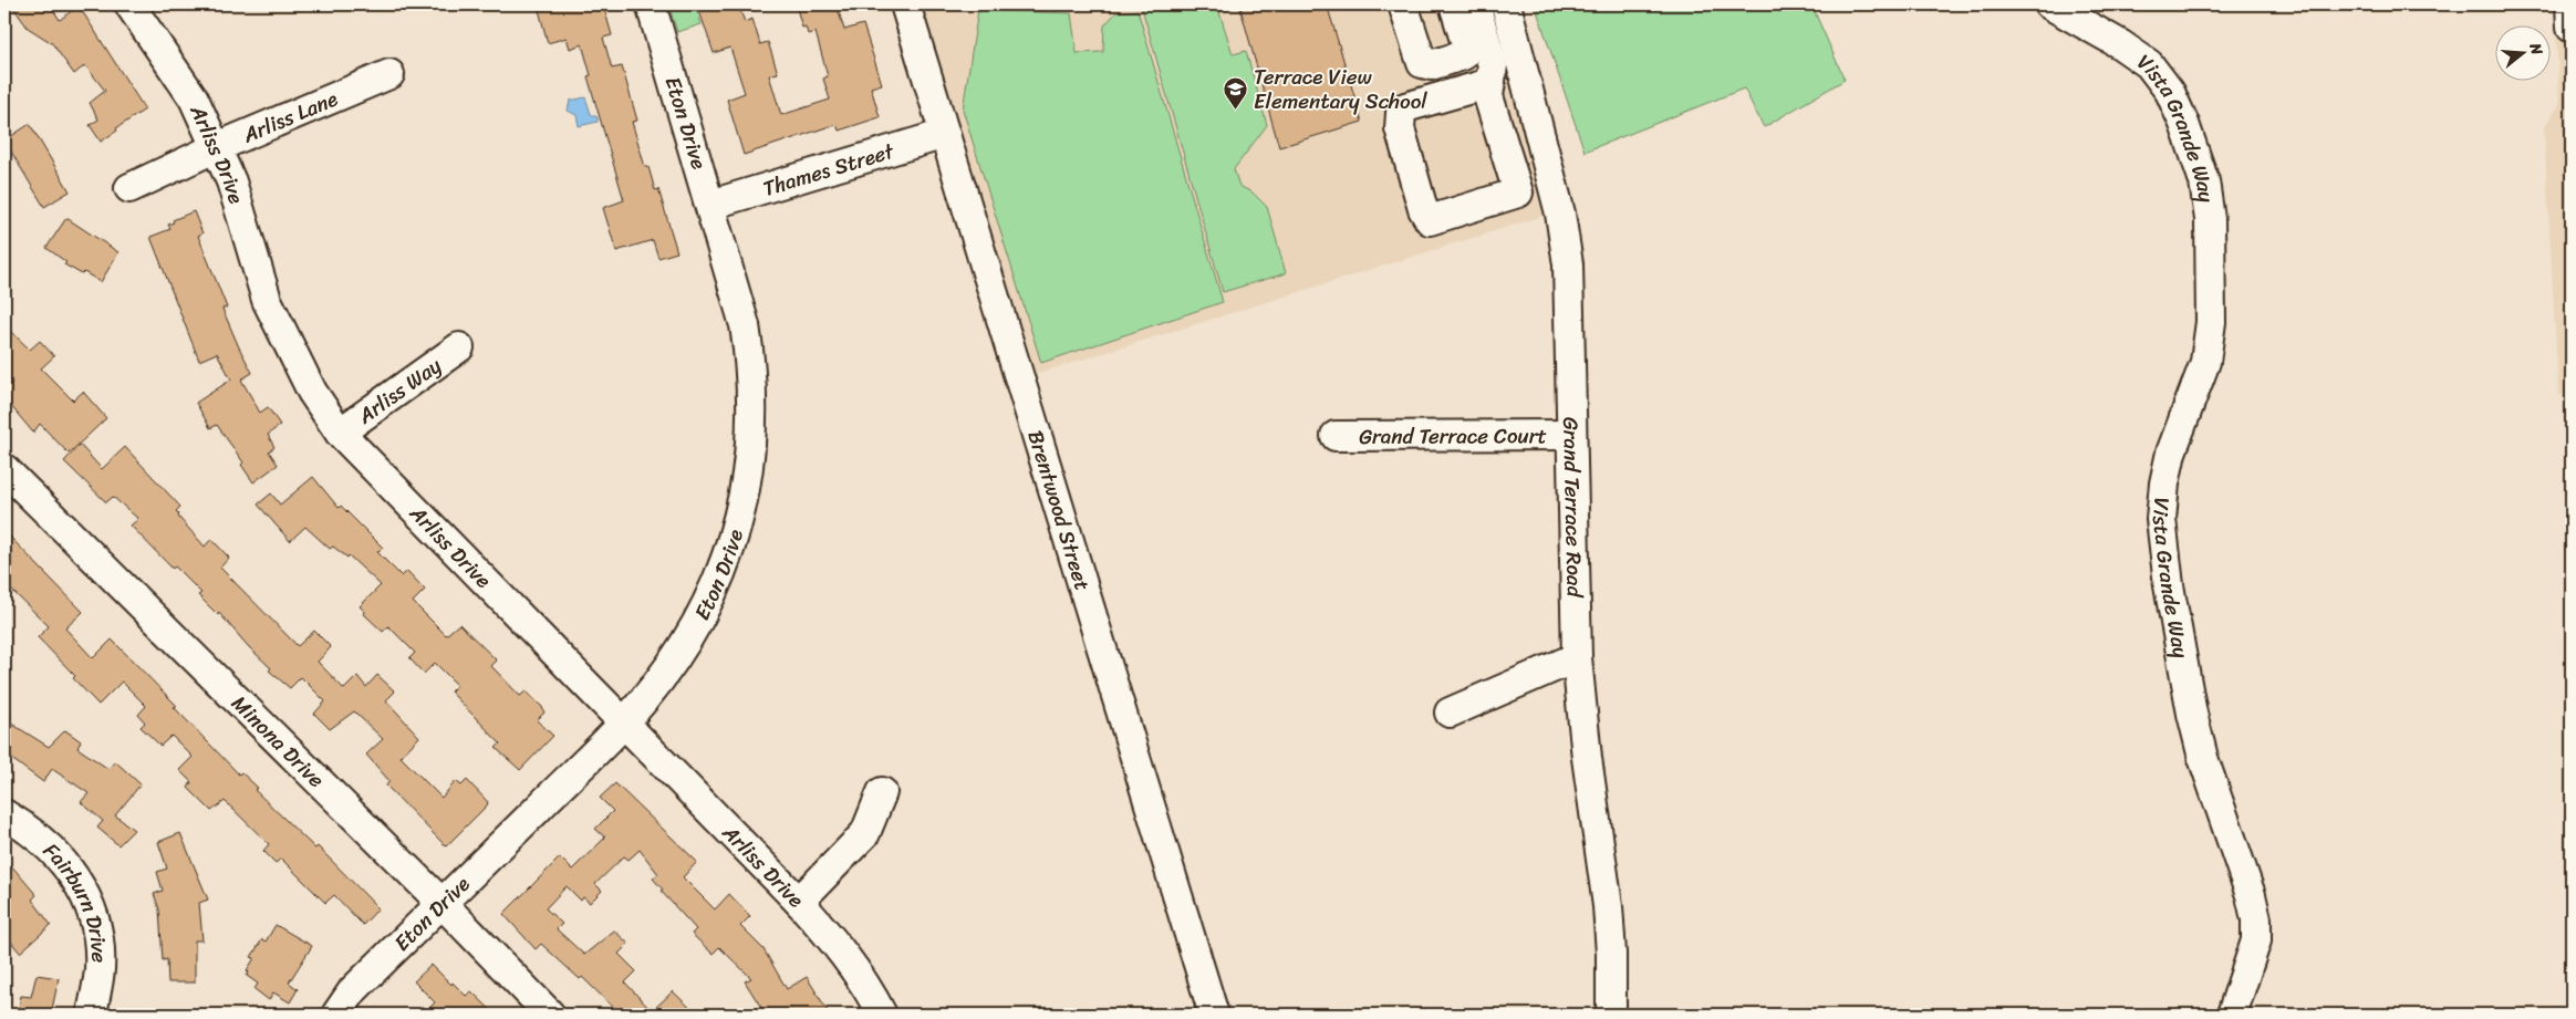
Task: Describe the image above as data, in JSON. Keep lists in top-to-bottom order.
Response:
{
  "streets": {
    "street": [
      "Arliss Lane",
      "Eton Drive",
      "Vista Grande Way",
      "Arliss Drive",
      "Thames Street",
      "Arliss Way",
      "Grand Terrace Court",
      "Grand Terrace Road",
      "Brentwood Street",
      "Minona Drive",
      "Fairburn Drive"
    ]
  },
  "crossings": [
    ["Arliss Lane", "Arliss Drive"],
    ["Eton Drive", "Arliss Drive"],
    ["Eton Drive", "Thames Street"],
    ["Eton Drive", "Minona Drive"],
    ["Arliss Drive", "Arliss Way"],
    ["Thames Street", "Brentwood Street"],
    ["Grand Terrace Court", "Grand Terrace Road"]
  ],
  "places": {
    "school or university": ["Terrace View Elementary School"]
  },
  "north": "right"
}
